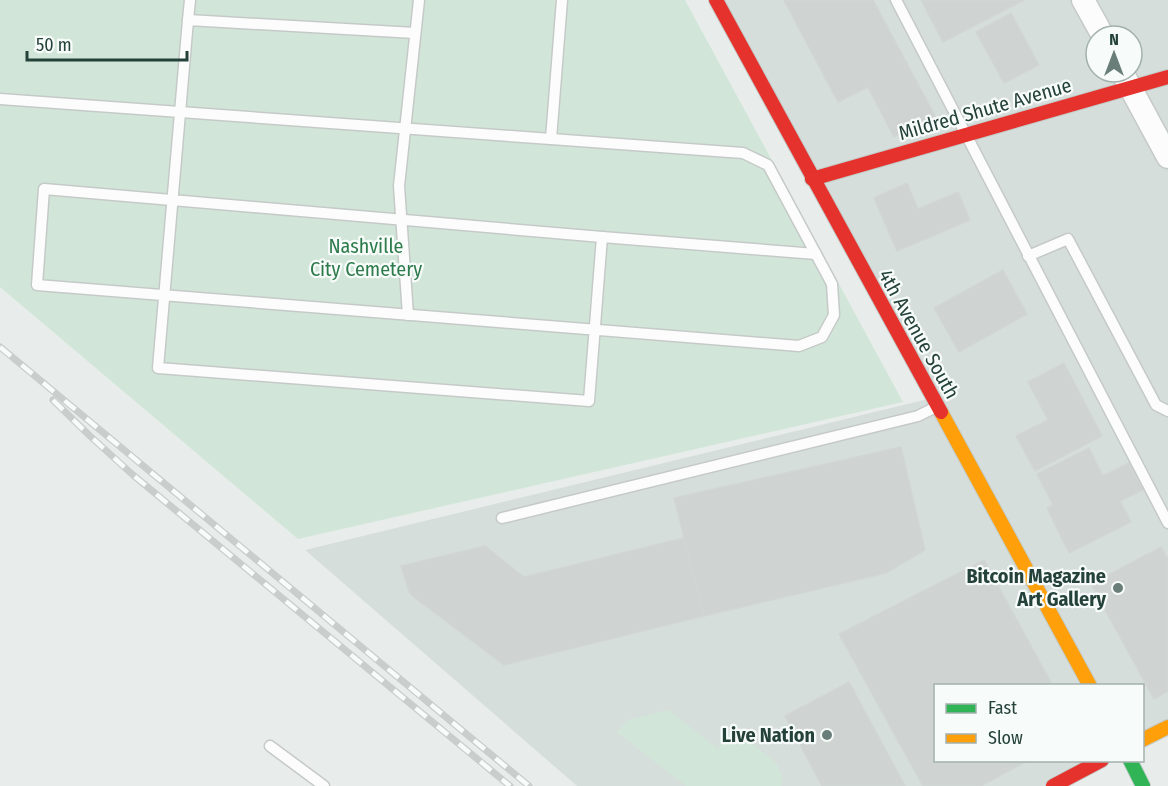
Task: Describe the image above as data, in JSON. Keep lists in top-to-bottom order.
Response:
{
  "streets": {
    "main road": ["Mildred Shute Avenue", "4th Avenue South"]
  },
  "crossings": [
    ["Mildred Shute Avenue", "4th Avenue South"]
  ],
  "parks": ["Nashville City Cemetery"],
  "places": ["Bitcoin Magazine Art Gallery", "Live Nation"],
  "legend": ["Fast", "Slow"],
  "scale_bar": "50 m",
  "north": "top"
}
